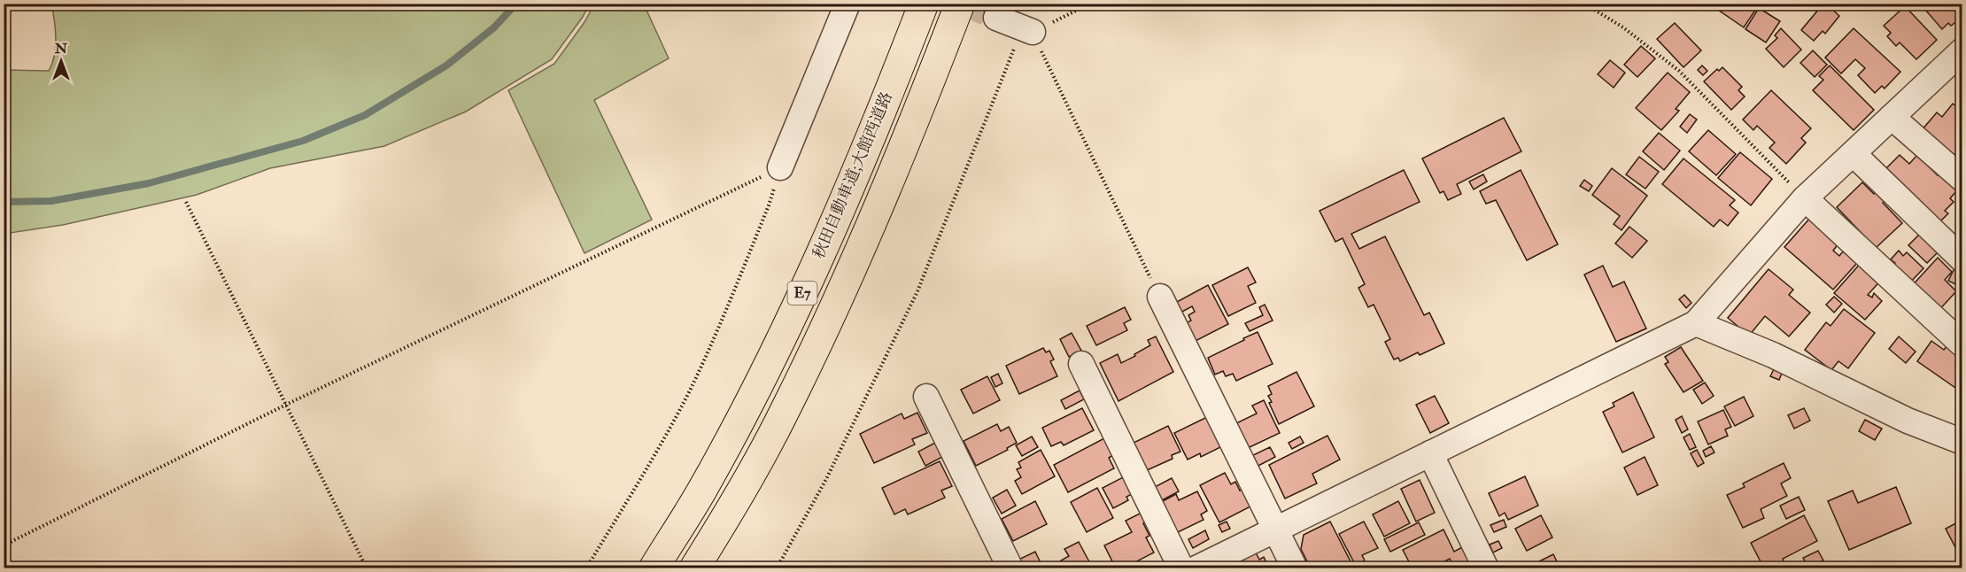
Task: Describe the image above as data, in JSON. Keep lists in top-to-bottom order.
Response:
{
  "streets": {
    "highway": ["秋田自動車道;大館西道路", "E7"]
  },
  "north": "top"
}
